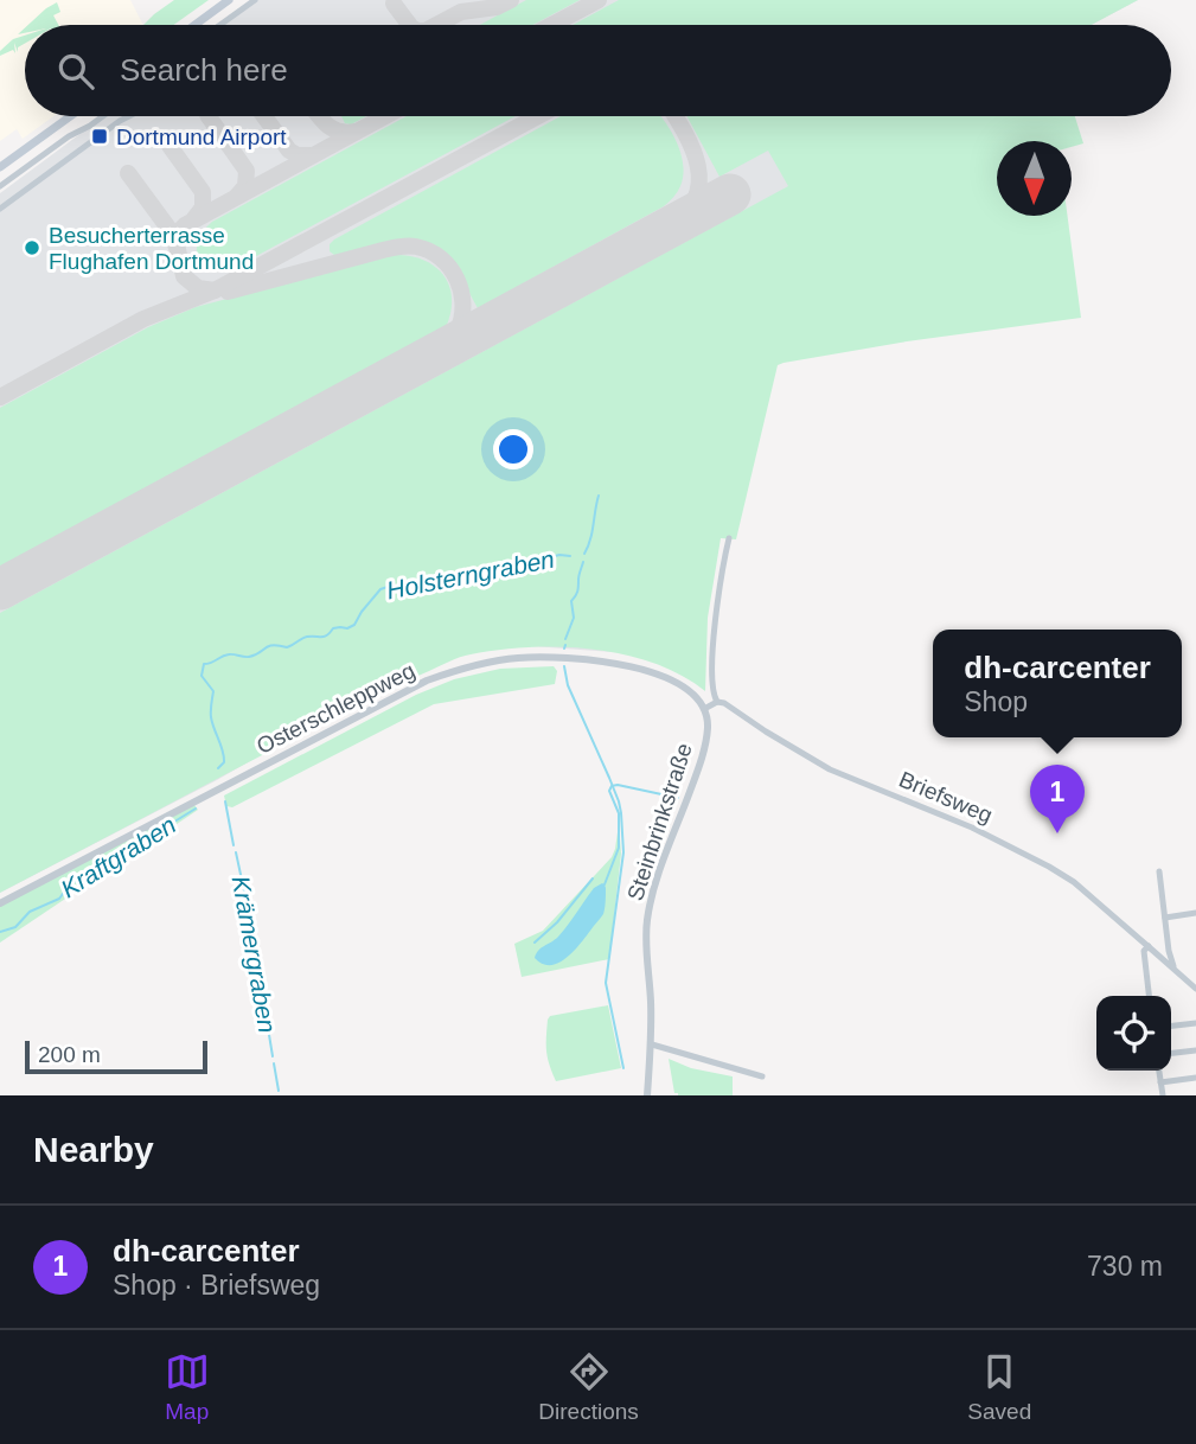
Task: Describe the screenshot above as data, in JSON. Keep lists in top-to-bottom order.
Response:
{
  "streets": {
    "street": ["Osterschleppweg", "Briefsweg", "Steinbrinkstraße"]
  },
  "crossings": [
    ["Osterschleppweg", "Steinbrinkstraße"]
  ],
  "water": ["Holsterngraben", "Kraftgraben", "Krämergraben"],
  "places": {
    "transit": ["Dortmund Airport"],
    "other": ["Besucherterrasse Flughafen Dortmund"]
  },
  "scale_bar": "200 m",
  "north": "bottom",
  "page": {
    "search": "Search here",
    "popup": ["dh-carcenter", "Shop"],
    "pins": "1",
    "scale": "200 m",
    "heading": "Nearby",
    "list": [
      {
        "mark": "1",
        "name": "dh-carcenter",
        "note": "Shop · Briefsweg",
        "value": "730 m"
      }
    ],
    "nav": ["Map", "Directions", "Saved"]
  }
}
